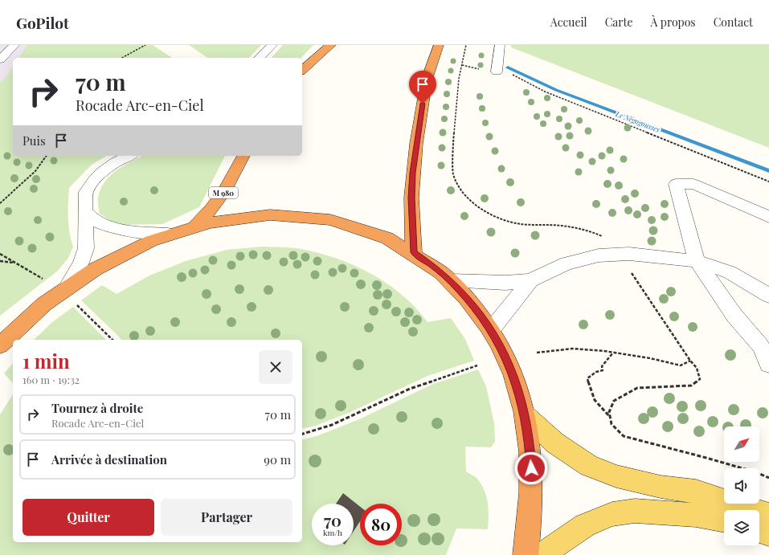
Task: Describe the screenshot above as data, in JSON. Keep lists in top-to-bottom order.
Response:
{
  "streets": {
    "highway": ["M 980"]
  },
  "water": ["Le Négogousses"],
  "north": "top right",
  "page": {
    "header": "GoPilot",
    "nav": [
      "Accueil",
      "Carte",
      "À propos",
      "Contact"
    ],
    "turn": ["70 m", "Rocade Arc-en-Ciel"],
    "then": "Puis",
    "heading": ["1 min", "160 m · 19:32"],
    "list": [
      {
        "name": "Tournez à droite",
        "note": "Rocade Arc-en-Ciel",
        "value": "70 m"
      },
      {
        "name": "Arrivée à destination",
        "value": "90 m"
      }
    ],
    "buttons": ["Quitter", "Partager"],
    "speed": "70 km/h",
    "limit": "80"
  }
}
